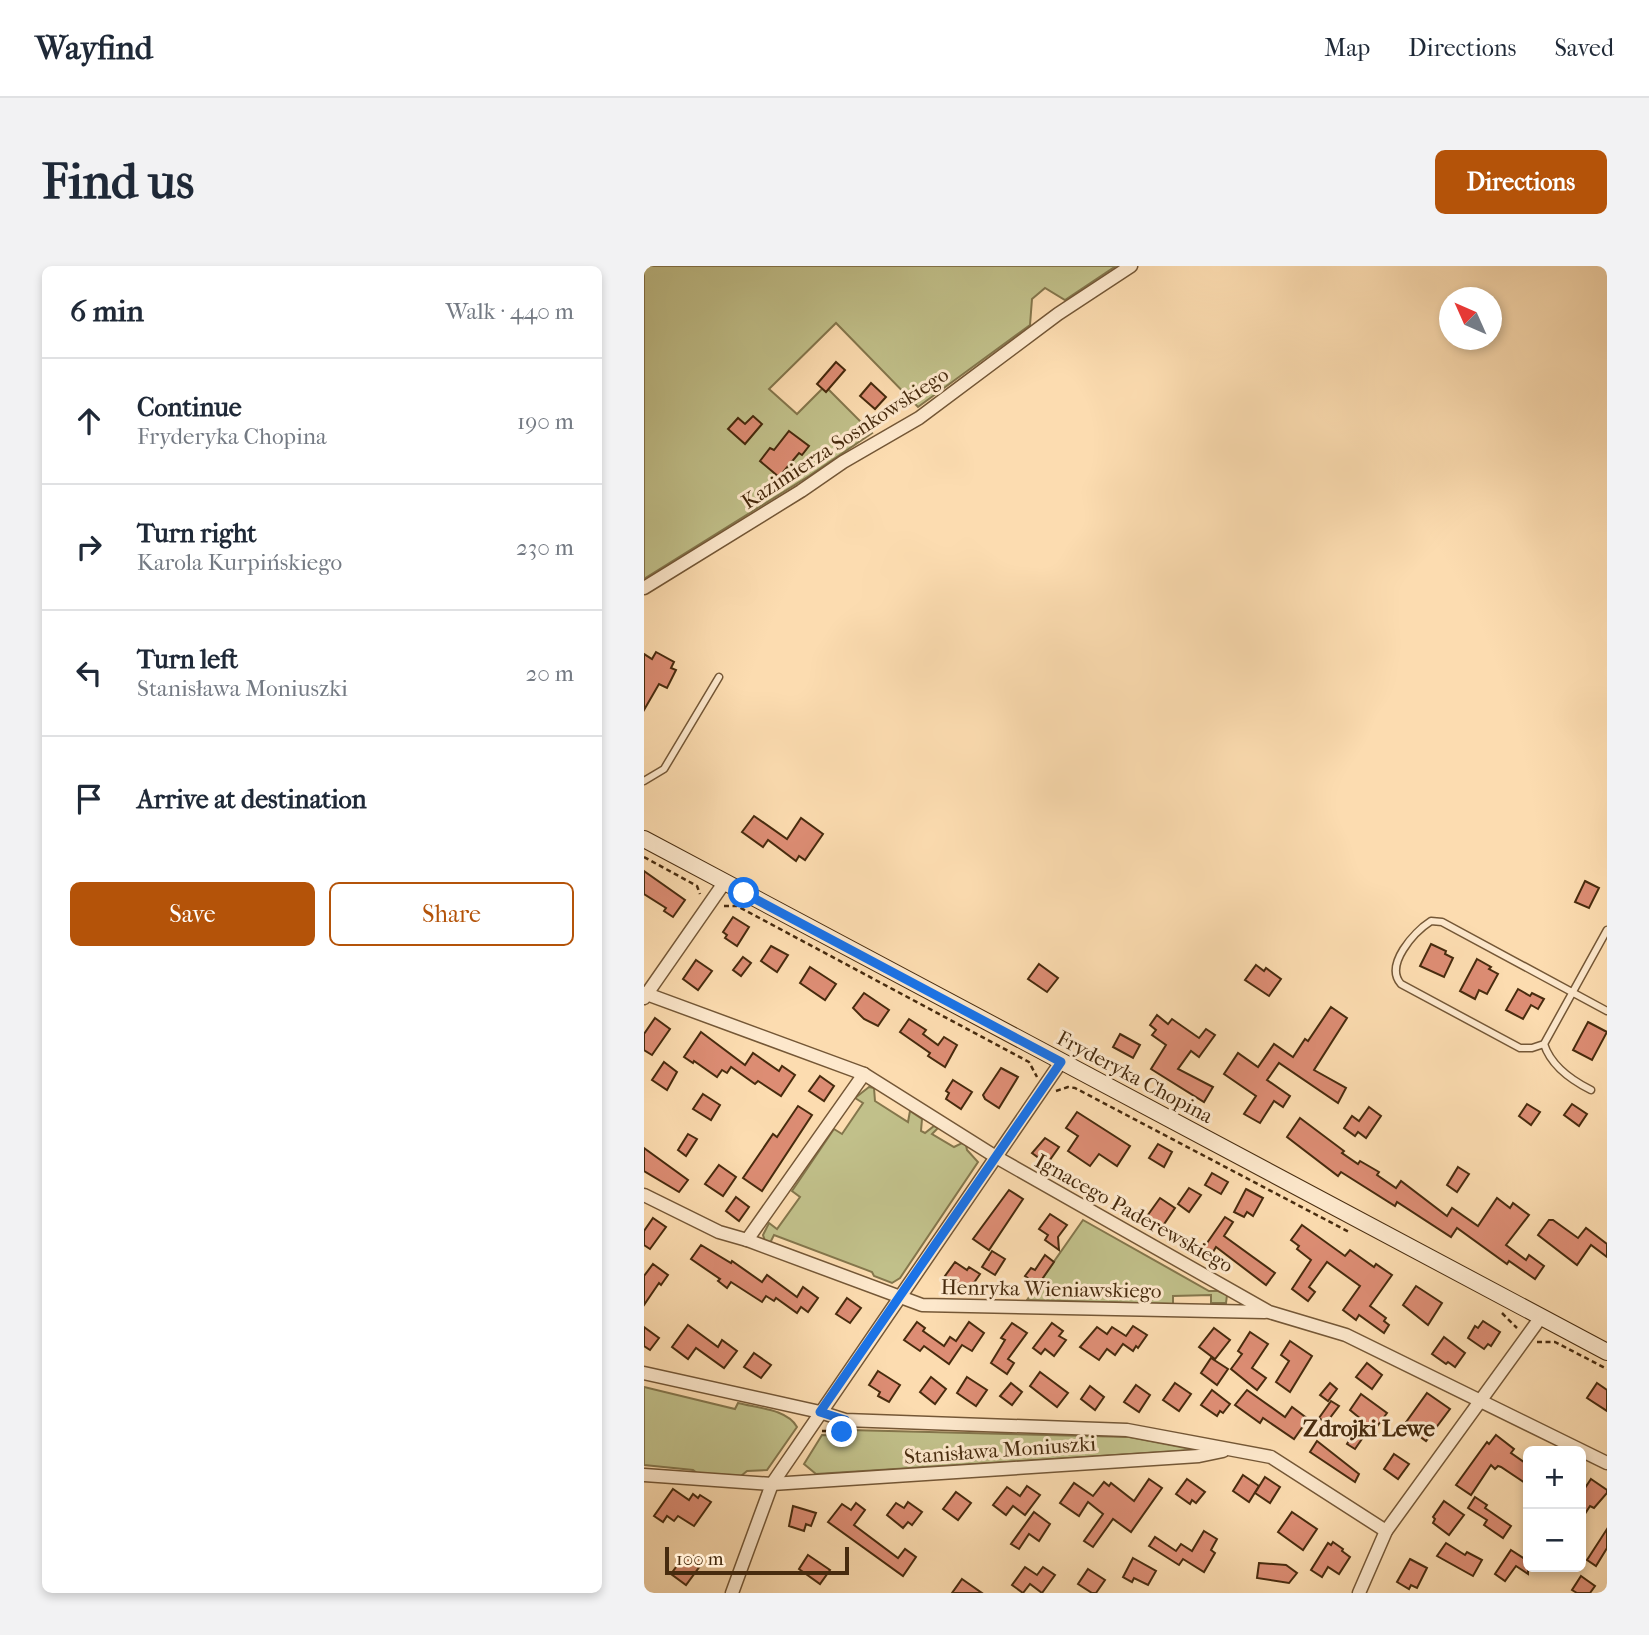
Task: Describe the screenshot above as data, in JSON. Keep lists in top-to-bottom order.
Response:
{
  "streets": {
    "street": [
      "Kazimierza Sosnkowskiego",
      "Fryderyka Chopina",
      "Ignacego Paderewskiego",
      "Henryka Wieniawskiego",
      "Stanisława Moniuszki"
    ]
  },
  "crossings": [
    ["Ignacego Paderewskiego", "Henryka Wieniawskiego"]
  ],
  "districts": ["Zdrojki Lewe"],
  "scale_bar": "100 m",
  "north": "top left",
  "page": {
    "header": "Wayfind",
    "nav": ["Map", "Directions", "Saved"],
    "buttons": [
      "Directions",
      ["Save", "Share"]
    ],
    "title": "Find us",
    "heading": ["6 min", "Walk · 440 m"],
    "list": [
      ["Continue", "Fryderyka Chopina", "190 m"],
      ["Turn right", "Karola Kurpińskiego", "230 m"],
      ["Turn left", "Stanisława Moniuszki", "20 m"],
      "Arrive at destination"
    ],
    "map_buttons": ["+", "−"],
    "scale": "100 m"
  }
}
